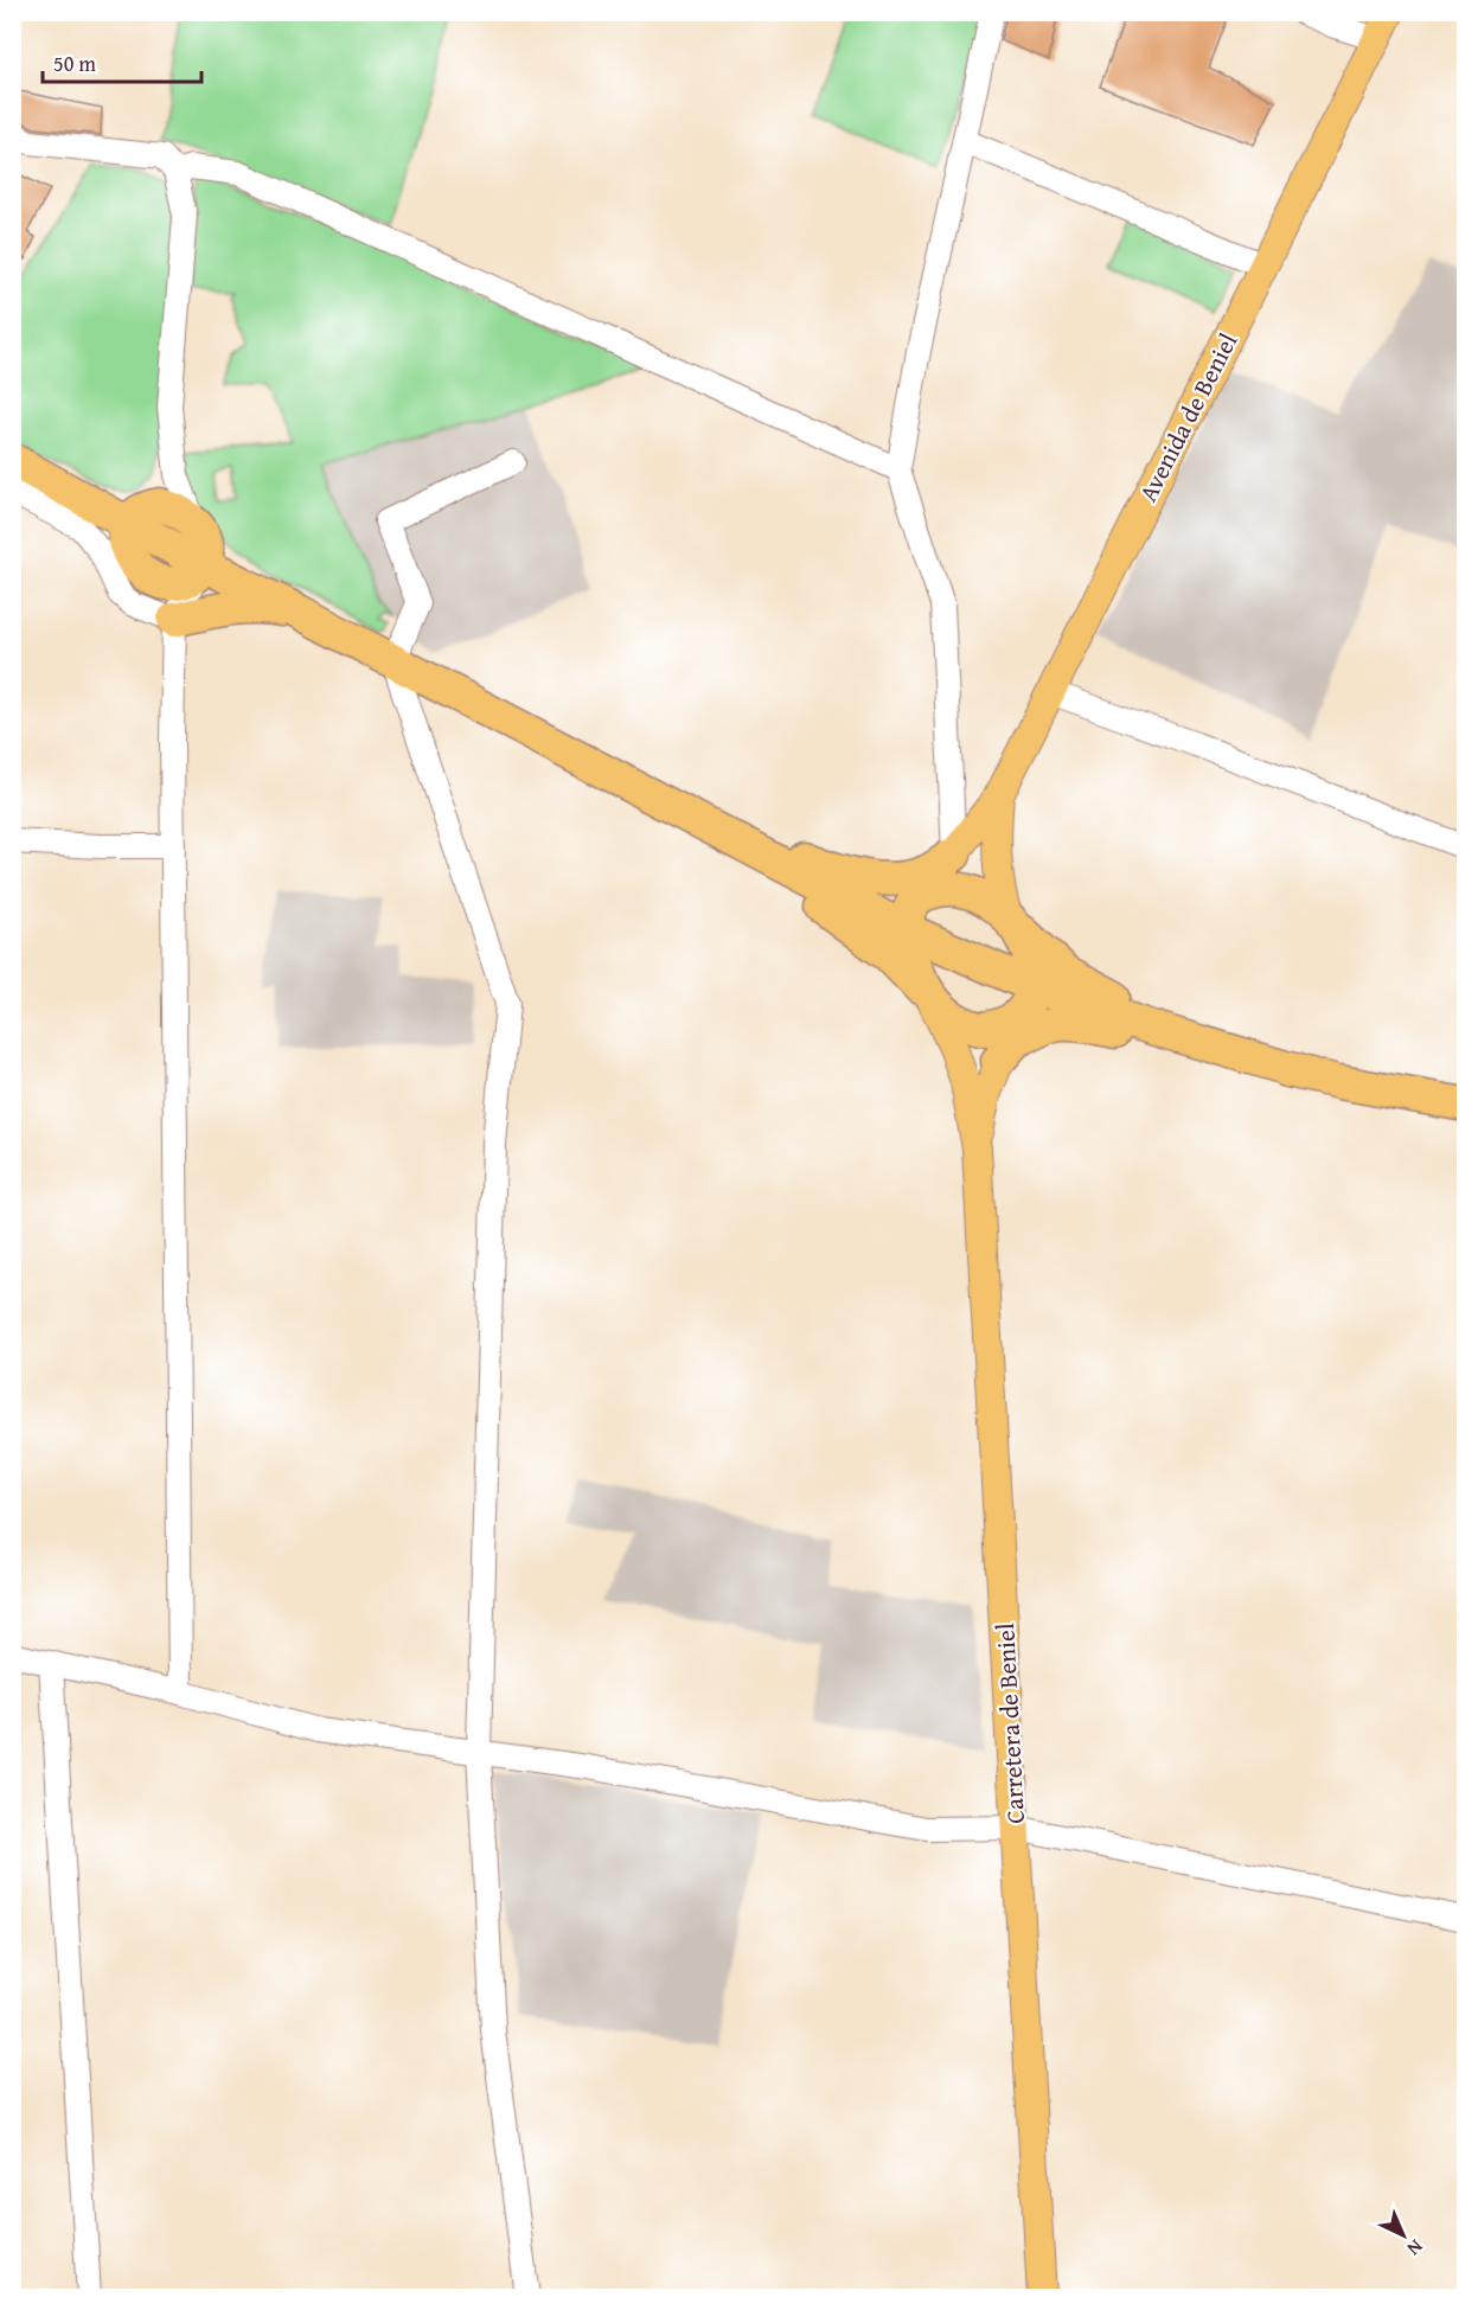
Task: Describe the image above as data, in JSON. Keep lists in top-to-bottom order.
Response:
{
  "streets": {
    "main road": ["Avenida de Beniel", "Carretera de Beniel"]
  },
  "scale_bar": "50 m",
  "north": "bottom right"
}
